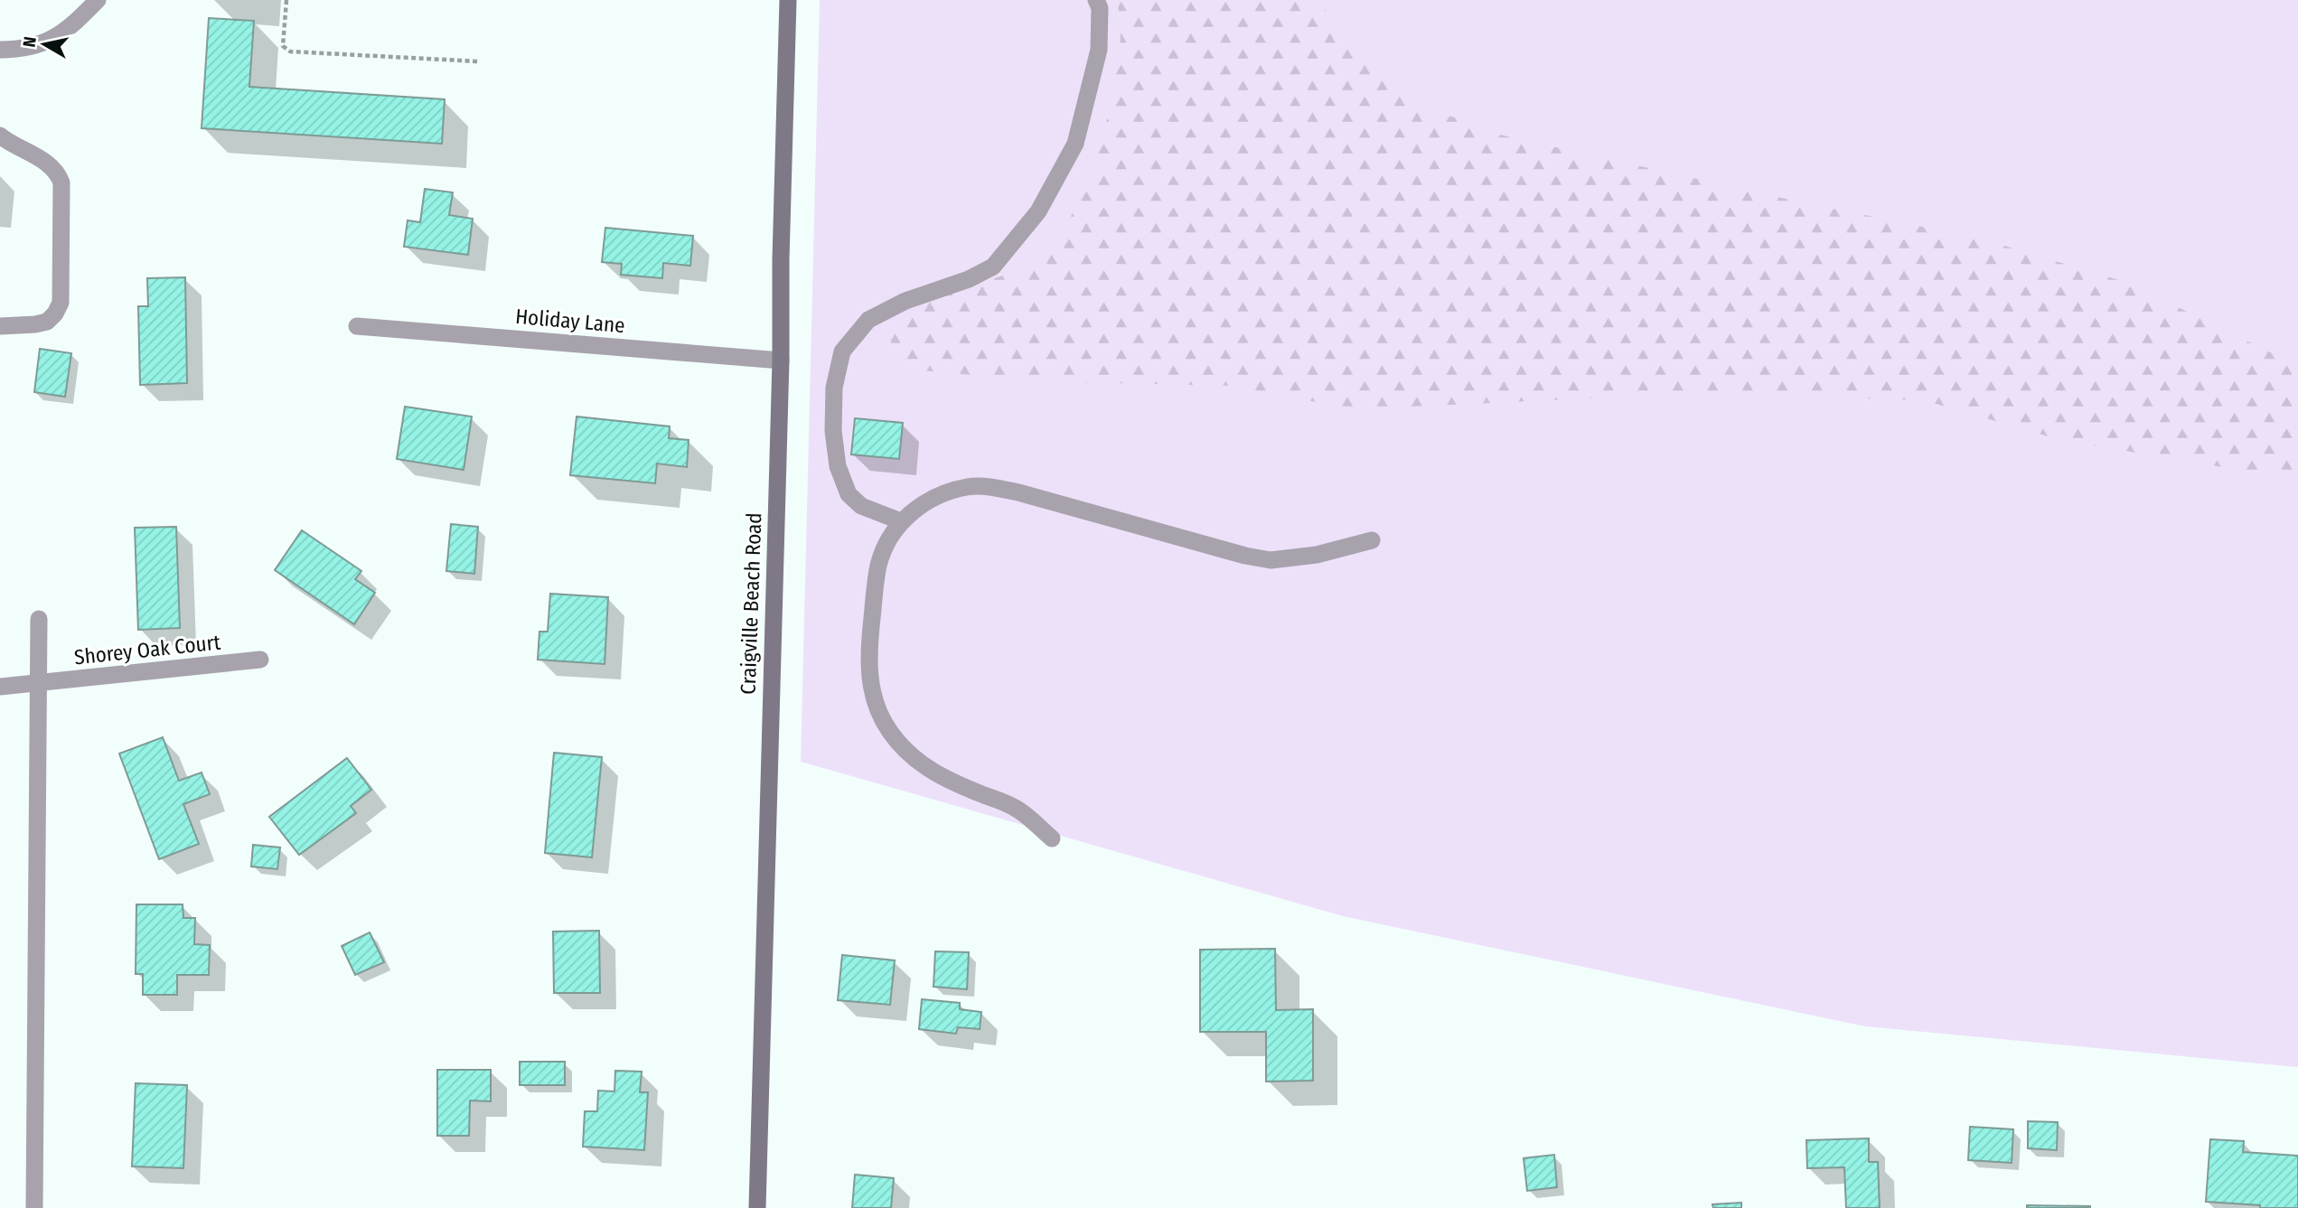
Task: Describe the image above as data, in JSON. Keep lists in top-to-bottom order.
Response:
{
  "streets": {
    "main road": ["Craigville Beach Road"],
    "street": ["Holiday Lane", "Shorey Oak Court"]
  },
  "crossings": [
    ["Holiday Lane", "Craigville Beach Road"]
  ],
  "north": "left"
}
